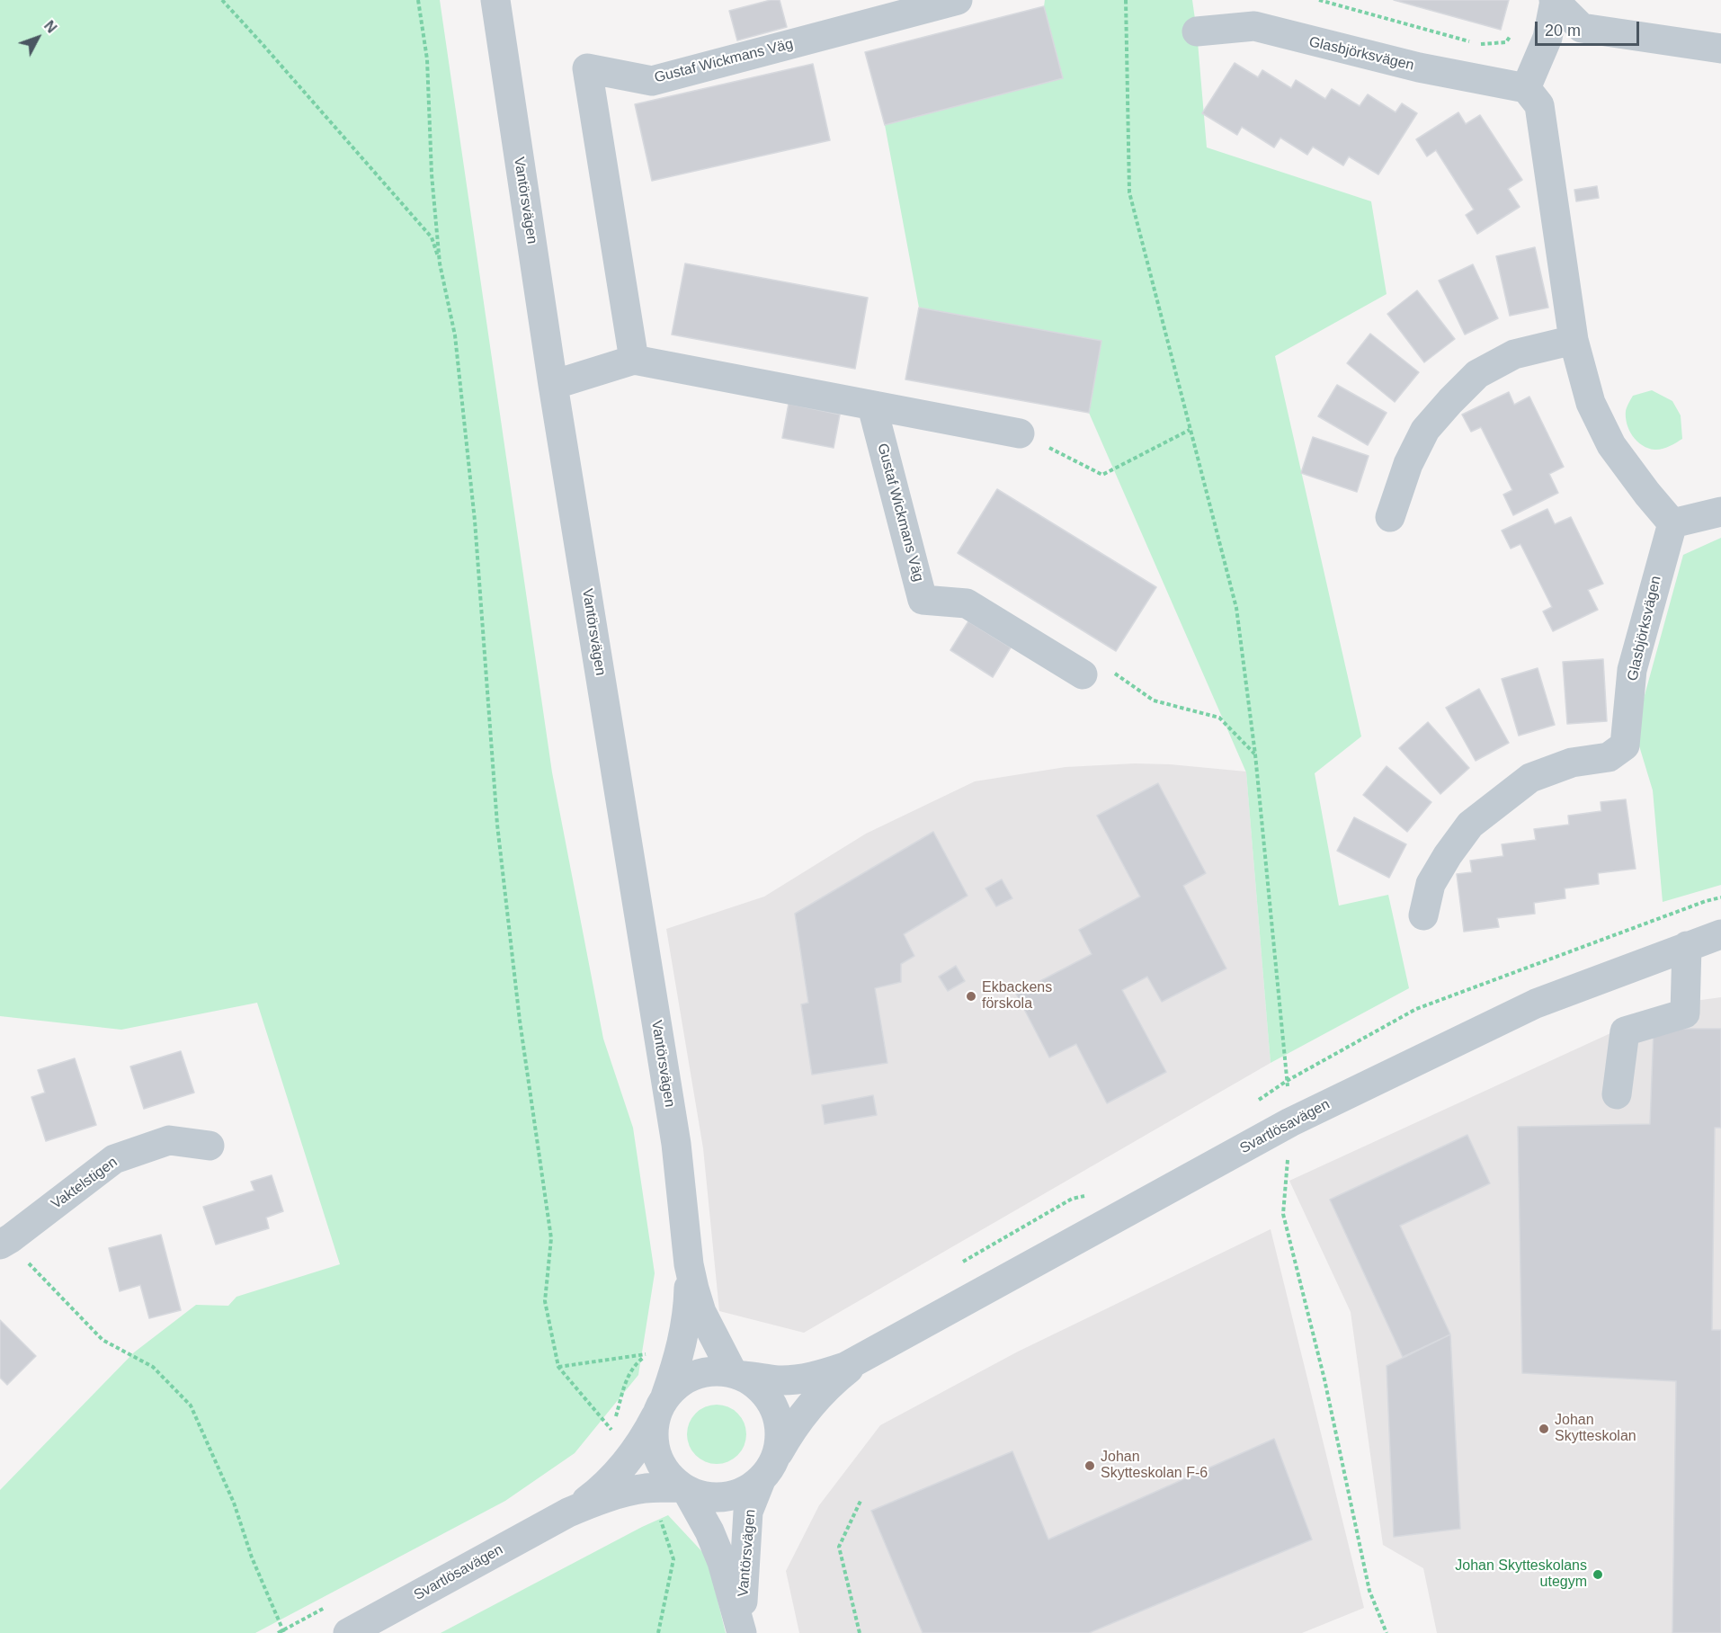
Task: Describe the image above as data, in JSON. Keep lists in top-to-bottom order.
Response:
{
  "streets": {
    "street": [
      "Glasbjörksvägen",
      "Gustaf Wickmans Väg",
      "Vantörsvägen",
      "Svartlösavägen",
      "Vaktelstigen"
    ]
  },
  "crossings": [
    ["Vantörsvägen", "Svartlösavägen"]
  ],
  "places": [
    "Ekbackens förskola",
    "Johan Skytteskolan",
    "Johan Skytteskolan F-6",
    "Johan Skytteskolans utegym"
  ],
  "scale_bar": "20 m",
  "north": "top right"
}
